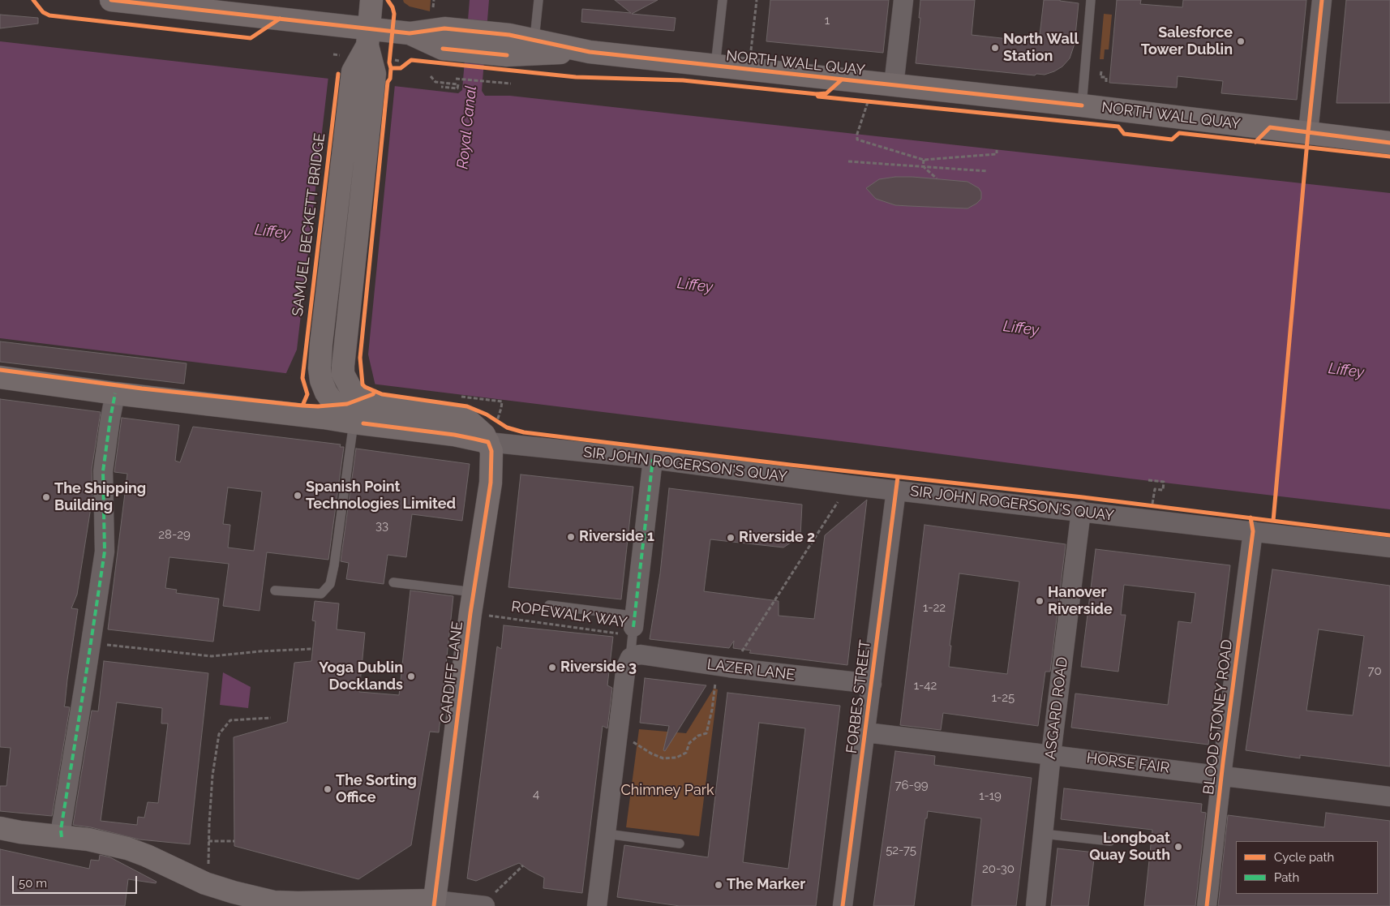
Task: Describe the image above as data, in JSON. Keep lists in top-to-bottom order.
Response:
{
  "streets": {
    "main road": [
      "NORTH WALL QUAY",
      "SAMUEL BECKETT BRIDGE",
      "SIR JOHN ROGERSON'S QUAY",
      "CARDIFF LANE"
    ],
    "street": [
      "LAZER LANE",
      "FORBES STREET",
      "ASGARD ROAD",
      "BLOOD STONEY ROAD",
      "HORSE FAIR"
    ],
    "path": ["ROPEWALK WAY"]
  },
  "crossings": [
    ["SAMUEL BECKETT BRIDGE", "SIR JOHN ROGERSON'S QUAY"],
    ["SIR JOHN ROGERSON'S QUAY", "CARDIFF LANE"],
    ["SIR JOHN ROGERSON'S QUAY", "FORBES STREET"],
    ["SIR JOHN ROGERSON'S QUAY", "ASGARD ROAD"],
    ["SIR JOHN ROGERSON'S QUAY", "BLOOD STONEY ROAD"],
    ["LAZER LANE", "FORBES STREET"],
    ["FORBES STREET", "HORSE FAIR"],
    ["ASGARD ROAD", "HORSE FAIR"],
    ["BLOOD STONEY ROAD", "HORSE FAIR"]
  ],
  "water": ["Royal Canal", "Liffey"],
  "parks": ["Chimney Park"],
  "places": [
    "Salesforce Tower Dublin",
    "North Wall Station",
    "Spanish Point Technologies Limited",
    "The Shipping Building",
    "Riverside 1",
    "Riverside 2",
    "Hanover Riverside",
    "Riverside 3",
    "Yoga Dublin Docklands",
    "The Sorting Office",
    "Longboat Quay South",
    "The Marker"
  ],
  "house_numbers": [
    "1",
    "33",
    "28-29",
    "1-22",
    "70",
    "1-42",
    "1-25",
    "76-99",
    "4",
    "1-19",
    "52-75",
    "20-30"
  ],
  "legend": ["Cycle path", "Path"],
  "scale_bar": "50 m"
}
